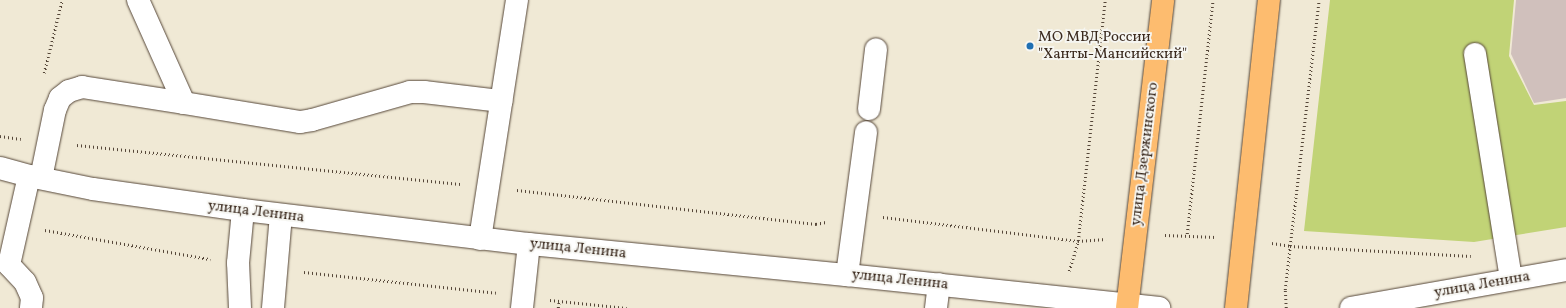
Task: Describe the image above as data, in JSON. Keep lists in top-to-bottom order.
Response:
{
  "streets": {
    "main road": ["улица Дзержинского"],
    "street": ["улица Ленина"]
  },
  "crossings": [
    ["улица Дзержинского", "улица Ленина"]
  ],
  "places": ["МО МВД России \"Ханты-Мансийский\""]
}
